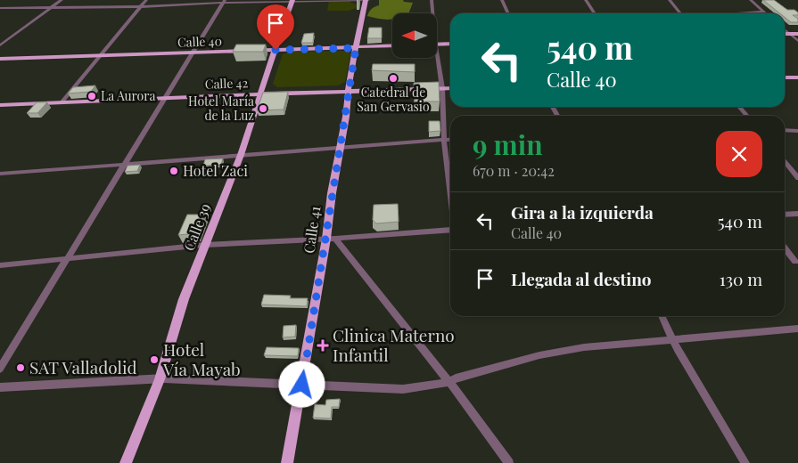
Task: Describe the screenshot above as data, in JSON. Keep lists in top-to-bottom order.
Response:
{
  "streets": {
    "main road": [
      "Calle 40",
      "Calle 42",
      "Calle 39",
      "Calle 41"
    ]
  },
  "crossings": [
    ["Calle 40", "Calle 39"],
    ["Calle 40", "Calle 41"],
    ["Calle 42", "Calle 39"],
    ["Calle 42", "Calle 41"]
  ],
  "places": {
    "other": [
      "Catedral de San Gervasio",
      "La Aurora",
      "Hotel María de la Luz",
      "Hotel Zaci",
      "Hotel Vía Mayab",
      "SAT Valladolid"
    ],
    "health": ["Clinica Materno Infantil"]
  },
  "north": "left",
  "page": {
    "turn": ["540 m", "Calle 40"],
    "heading": ["9 min", "670 m · 20:42"],
    "list": [
      {
        "name": "Gira a la izquierda",
        "note": "Calle 40",
        "value": "540 m"
      },
      {
        "name": "Llegada al destino",
        "value": "130 m"
      }
    ]
  }
}
